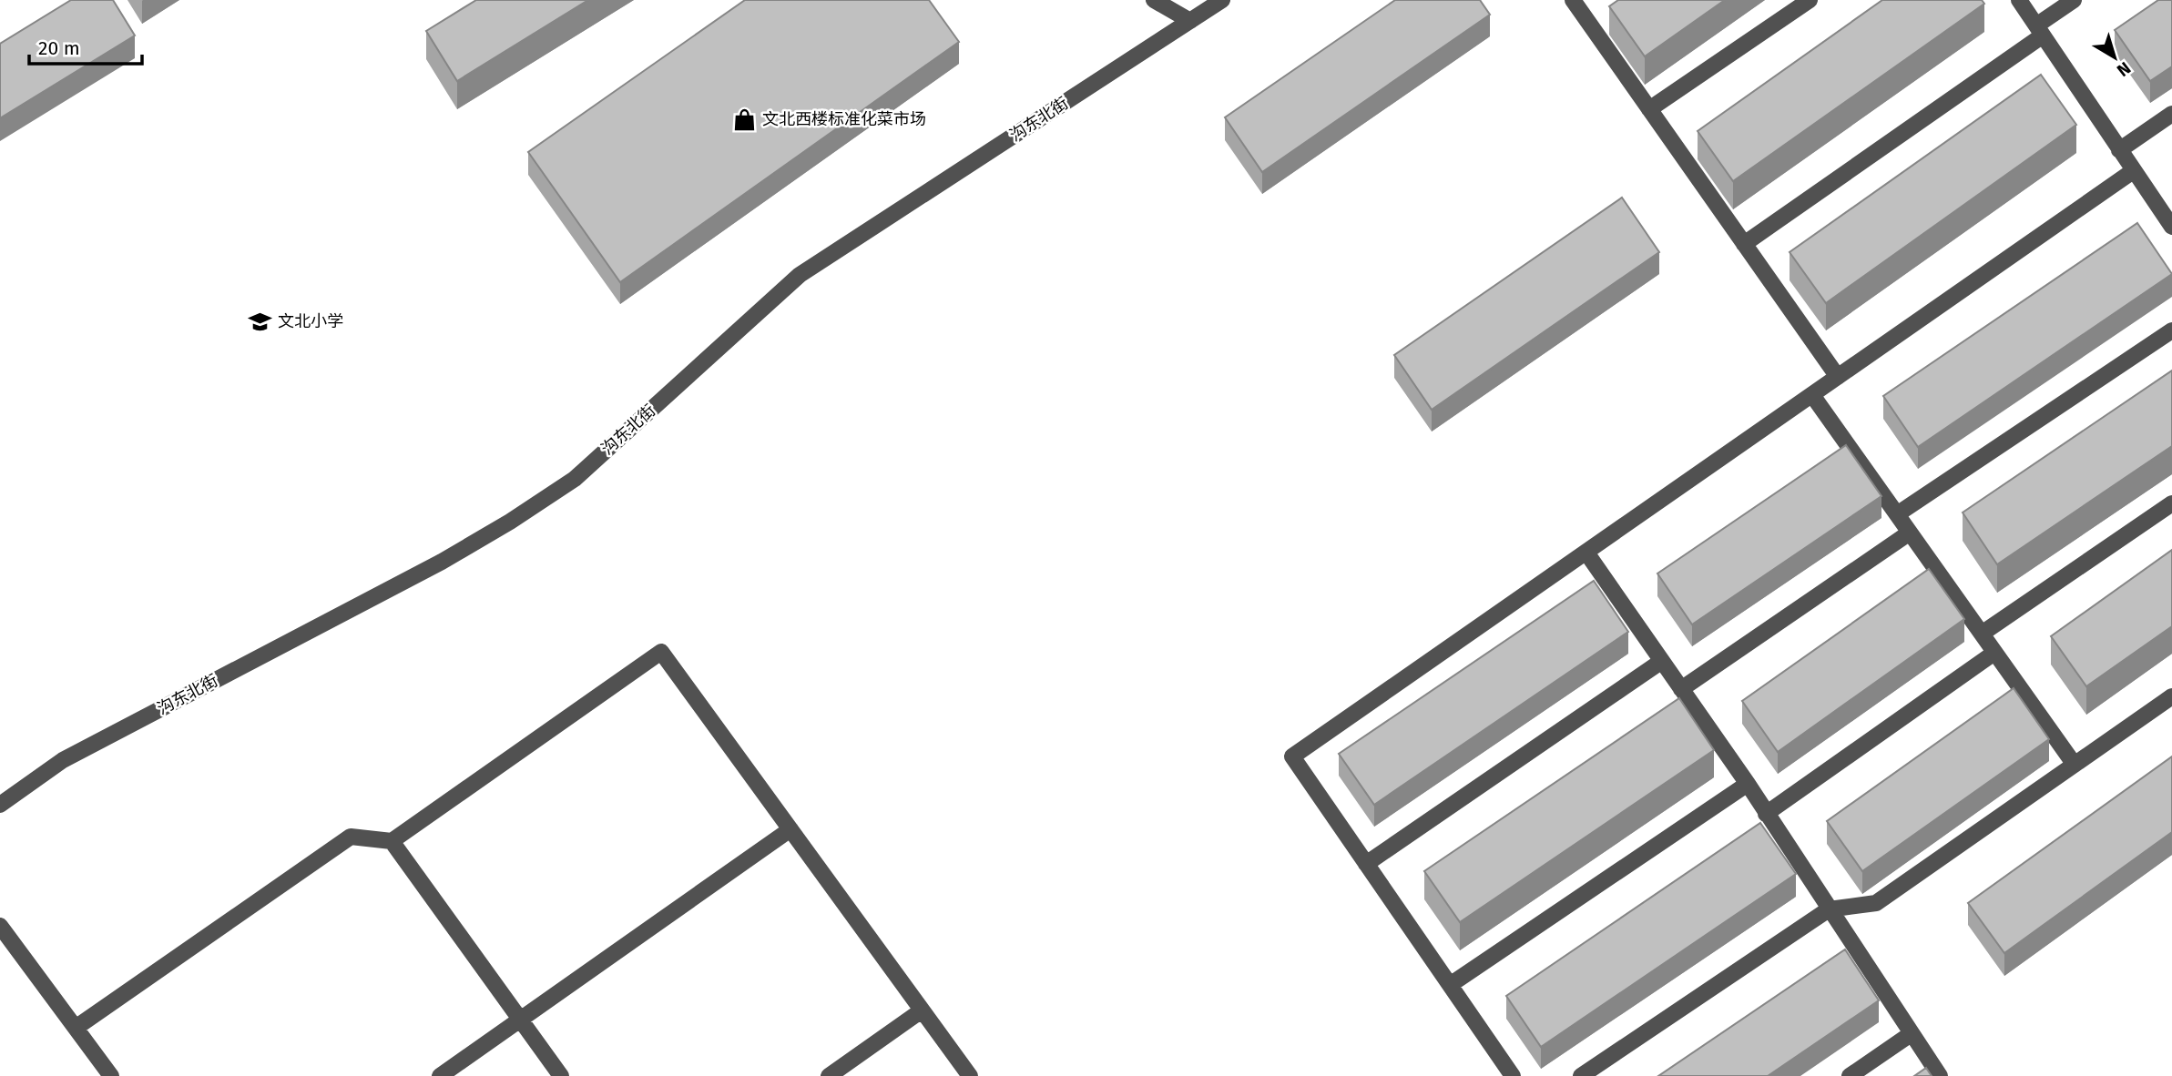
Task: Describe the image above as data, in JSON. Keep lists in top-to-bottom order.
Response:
{
  "streets": {
    "street": ["沟东北街"]
  },
  "places": {
    "shop": ["文北西楼标准化菜市场"],
    "school or university": ["文北小学"]
  },
  "scale_bar": "20 m",
  "north": "bottom right"
}
